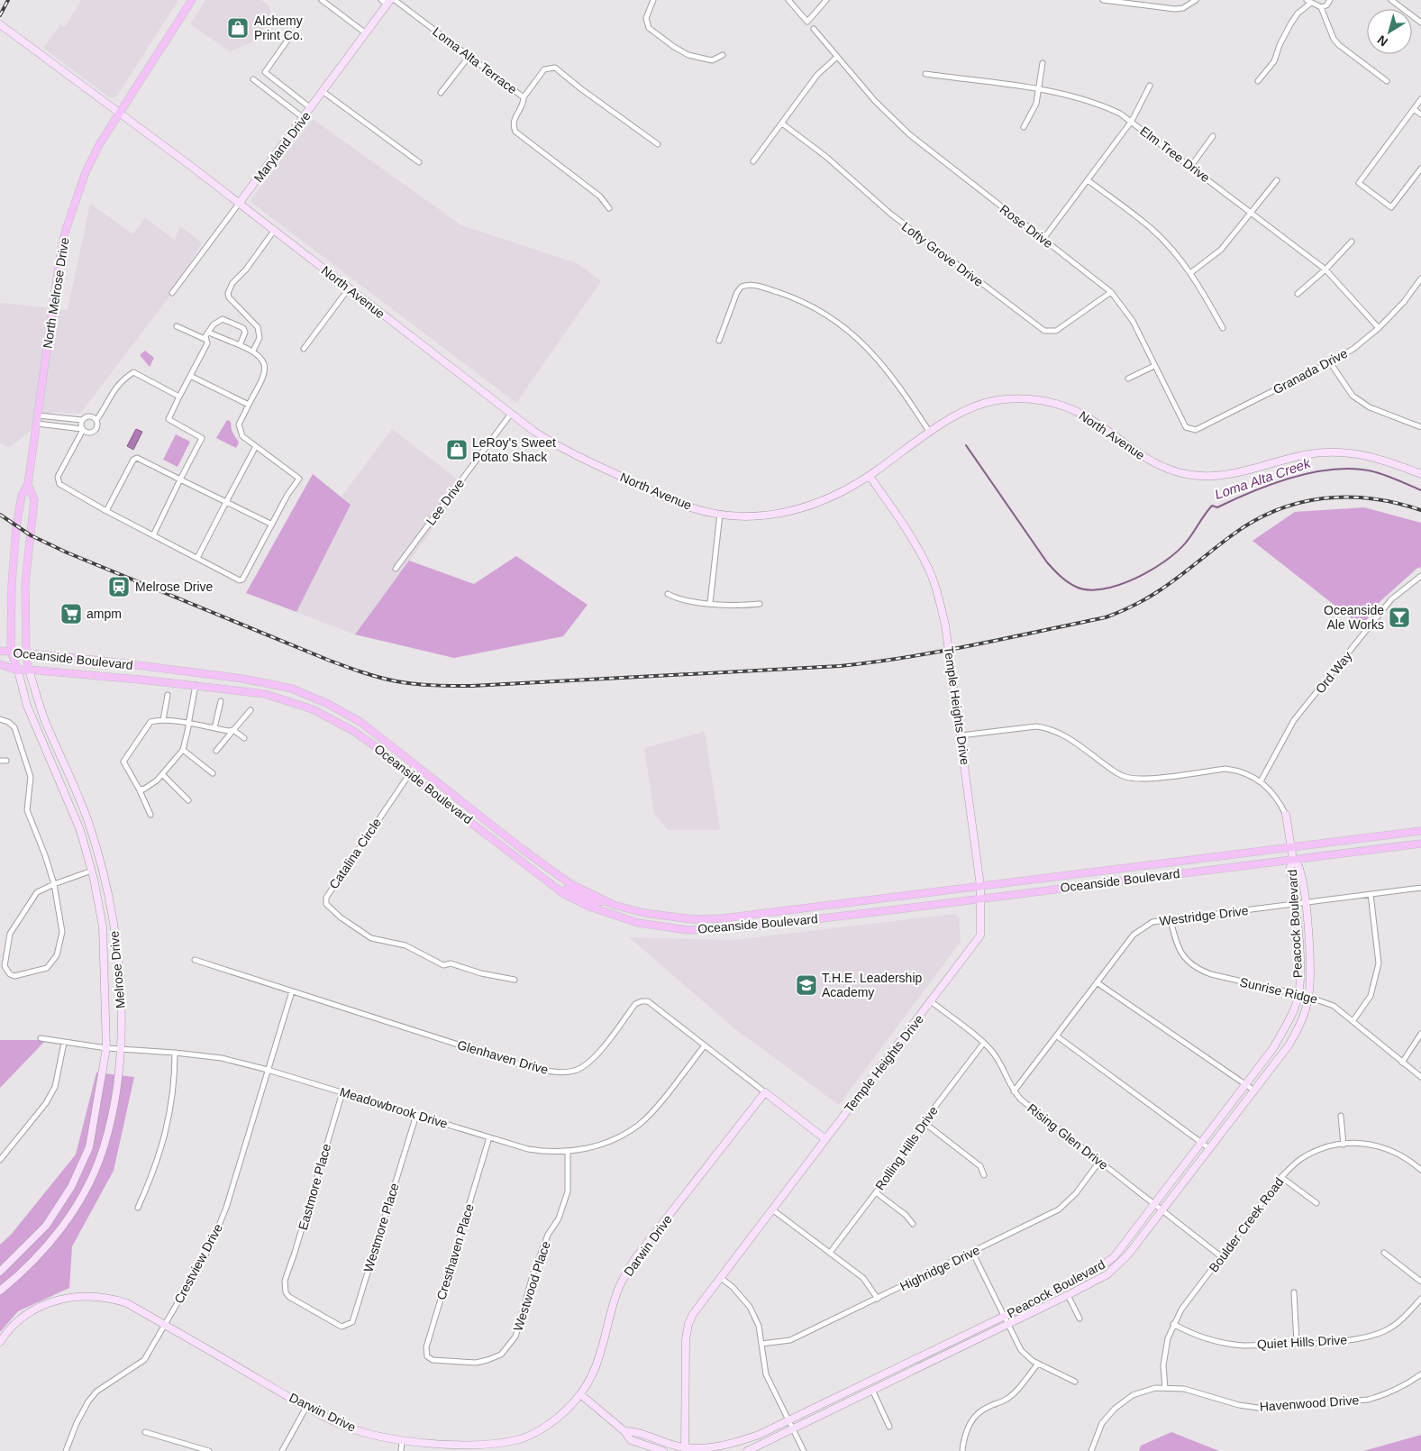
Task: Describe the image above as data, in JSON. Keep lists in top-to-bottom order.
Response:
{
  "streets": {
    "main road": ["North Melrose Drive", "Oceanside Boulevard", "Melrose Drive"],
    "street": [
      "Loma Alta Terrace",
      "Maryland Drive",
      "Elm Tree Drive",
      "Rose Drive",
      "Lofty Grove Drive",
      "North Avenue",
      "Granada Drive",
      "Lee Drive",
      "Ord Way",
      "Temple Heights Drive",
      "Catalina Circle",
      "Westridge Drive",
      "Peacock Boulevard",
      "Sunrise Ridge",
      "Glenhaven Drive",
      "Meadowbrook Drive",
      "Rising Glen Drive",
      "Rolling Hills Drive",
      "Eastmore Place",
      "Boulder Creek Road",
      "Westmore Place",
      "Darwin Drive",
      "Cresthaven Place",
      "Crestview Drive",
      "Highridge Drive",
      "Westwood Place",
      "Quiet Hills Drive",
      "Havenwood Drive"
    ]
  },
  "crossings": [
    ["Maryland Drive", "North Avenue"],
    ["Elm Tree Drive", "Granada Drive"],
    ["Rose Drive", "Lofty Grove Drive"],
    ["Rose Drive", "Granada Drive"],
    ["North Avenue", "North Melrose Drive"],
    ["North Avenue", "Lee Drive"],
    ["North Avenue", "Temple Heights Drive"],
    ["North Melrose Drive", "Oceanside Boulevard"],
    ["North Melrose Drive", "Melrose Drive"],
    ["Oceanside Boulevard", "Temple Heights Drive"],
    ["Oceanside Boulevard", "Catalina Circle"],
    ["Oceanside Boulevard", "Peacock Boulevard"],
    ["Oceanside Boulevard", "Melrose Drive"],
    ["Ord Way", "Peacock Boulevard"],
    ["Temple Heights Drive", "Peacock Boulevard"],
    ["Temple Heights Drive", "Glenhaven Drive"],
    ["Temple Heights Drive", "Rising Glen Drive"],
    ["Westridge Drive", "Peacock Boulevard"],
    ["Westridge Drive", "Sunrise Ridge"],
    ["Westridge Drive", "Rising Glen Drive"],
    ["Peacock Boulevard", "Sunrise Ridge"],
    ["Peacock Boulevard", "Rising Glen Drive"],
    ["Peacock Boulevard", "Darwin Drive"],
    ["Melrose Drive", "Meadowbrook Drive"],
    ["Glenhaven Drive", "Meadowbrook Drive"],
    ["Glenhaven Drive", "Darwin Drive"],
    ["Glenhaven Drive", "Crestview Drive"],
    ["Meadowbrook Drive", "Eastmore Place"],
    ["Meadowbrook Drive", "Westmore Place"],
    ["Meadowbrook Drive", "Cresthaven Place"],
    ["Meadowbrook Drive", "Crestview Drive"],
    ["Meadowbrook Drive", "Westwood Place"],
    ["Rising Glen Drive", "Rolling Hills Drive"],
    ["Rising Glen Drive", "Boulder Creek Road"],
    ["Rising Glen Drive", "Highridge Drive"],
    ["Eastmore Place", "Westmore Place"],
    ["Boulder Creek Road", "Quiet Hills Drive"],
    ["Boulder Creek Road", "Havenwood Drive"],
    ["Darwin Drive", "Crestview Drive"],
    ["Cresthaven Place", "Westwood Place"]
  ],
  "water": ["Loma Alta Creek"],
  "places": {
    "shop": ["Alchemy Print Co.", "LeRoy's Sweet Potato Shack"],
    "station": ["Melrose Drive"],
    "supermarket": ["ampm"],
    "bar": ["Oceanside Ale Works"],
    "school or university": ["T.H.E. Leadership Academy"]
  },
  "north": "bottom left"
}
